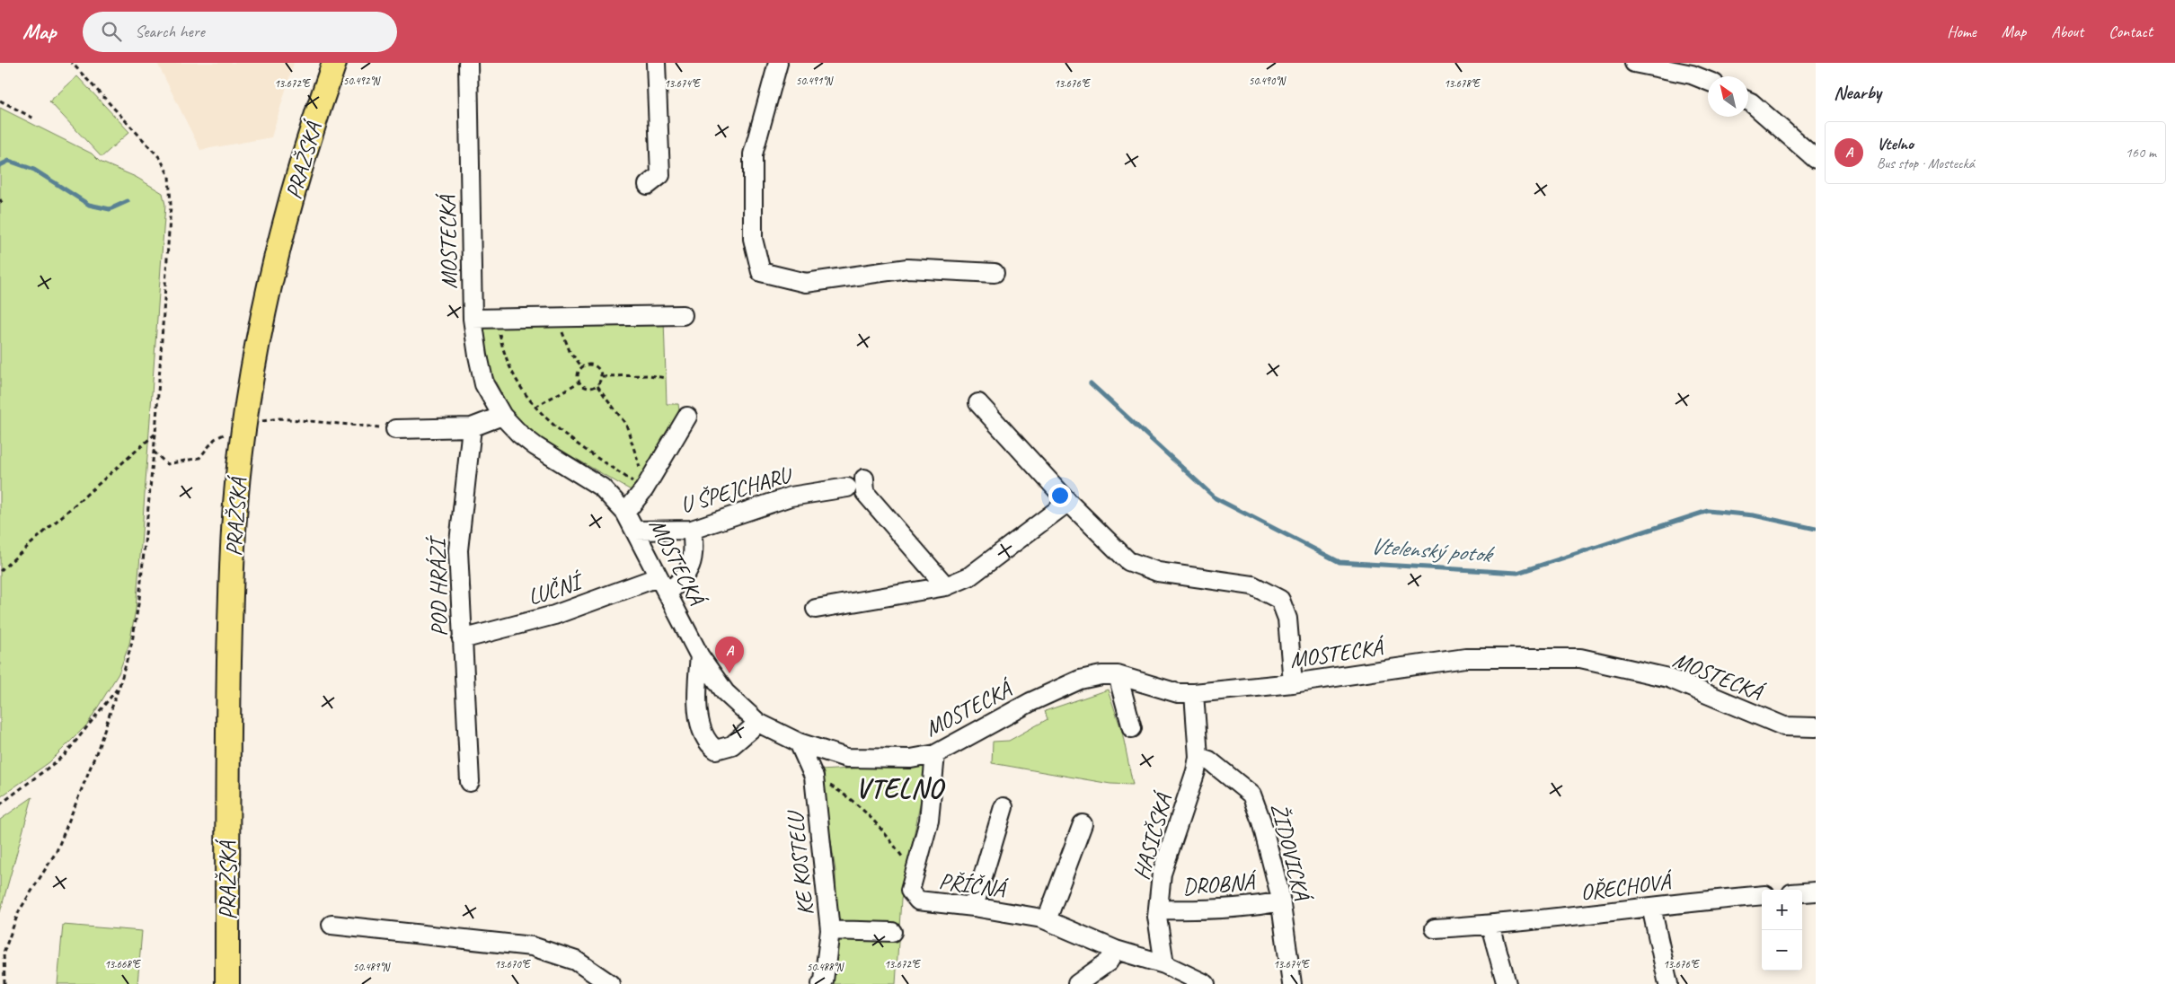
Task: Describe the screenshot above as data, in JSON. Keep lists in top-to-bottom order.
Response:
{
  "streets": {
    "main road": ["PRAŽSKÁ"],
    "street": [
      "MOSTECKÁ",
      "U ŠPEJCHARU",
      "POD HRÁZÍ",
      "LUČNÍ",
      "HASIČSKÁ",
      "ŽIDOVICKÁ",
      "KE KOSTELU",
      "DROBNÁ",
      "PŘÍČNÁ",
      "OŘECHOVÁ"
    ]
  },
  "crossings": [
    ["MOSTECKÁ", "U ŠPEJCHARU"],
    ["MOSTECKÁ", "LUČNÍ"],
    ["MOSTECKÁ", "HASIČSKÁ"],
    ["MOSTECKÁ", "KE KOSTELU"],
    ["MOSTECKÁ", "PŘÍČNÁ"],
    ["POD HRÁZÍ", "LUČNÍ"],
    ["HASIČSKÁ", "ŽIDOVICKÁ"],
    ["HASIČSKÁ", "DROBNÁ"],
    ["HASIČSKÁ", "PŘÍČNÁ"],
    ["ŽIDOVICKÁ", "DROBNÁ"]
  ],
  "districts": ["VTELNO"],
  "water": ["Vtelenský potok"],
  "north": "top left",
  "page": {
    "header": "Map",
    "search": "Search here",
    "nav": [
      "Home",
      "Map",
      "About",
      "Contact"
    ],
    "heading": "Nearby",
    "list": [
      {
        "mark": "A",
        "name": "Vtelno",
        "note": "Bus stop · Mostecká",
        "value": "160 m"
      }
    ],
    "pins": "A",
    "map_buttons": ["+", "−"]
  },
  "coordinates": [
    "50.492°N",
    "50.491°N",
    "50.490°N",
    "13.672°E",
    "13.674°E",
    "13.676°E",
    "13.678°E",
    "13.668°E",
    "13.670°E",
    "50.489°N",
    "50.488°N"
  ]
}
